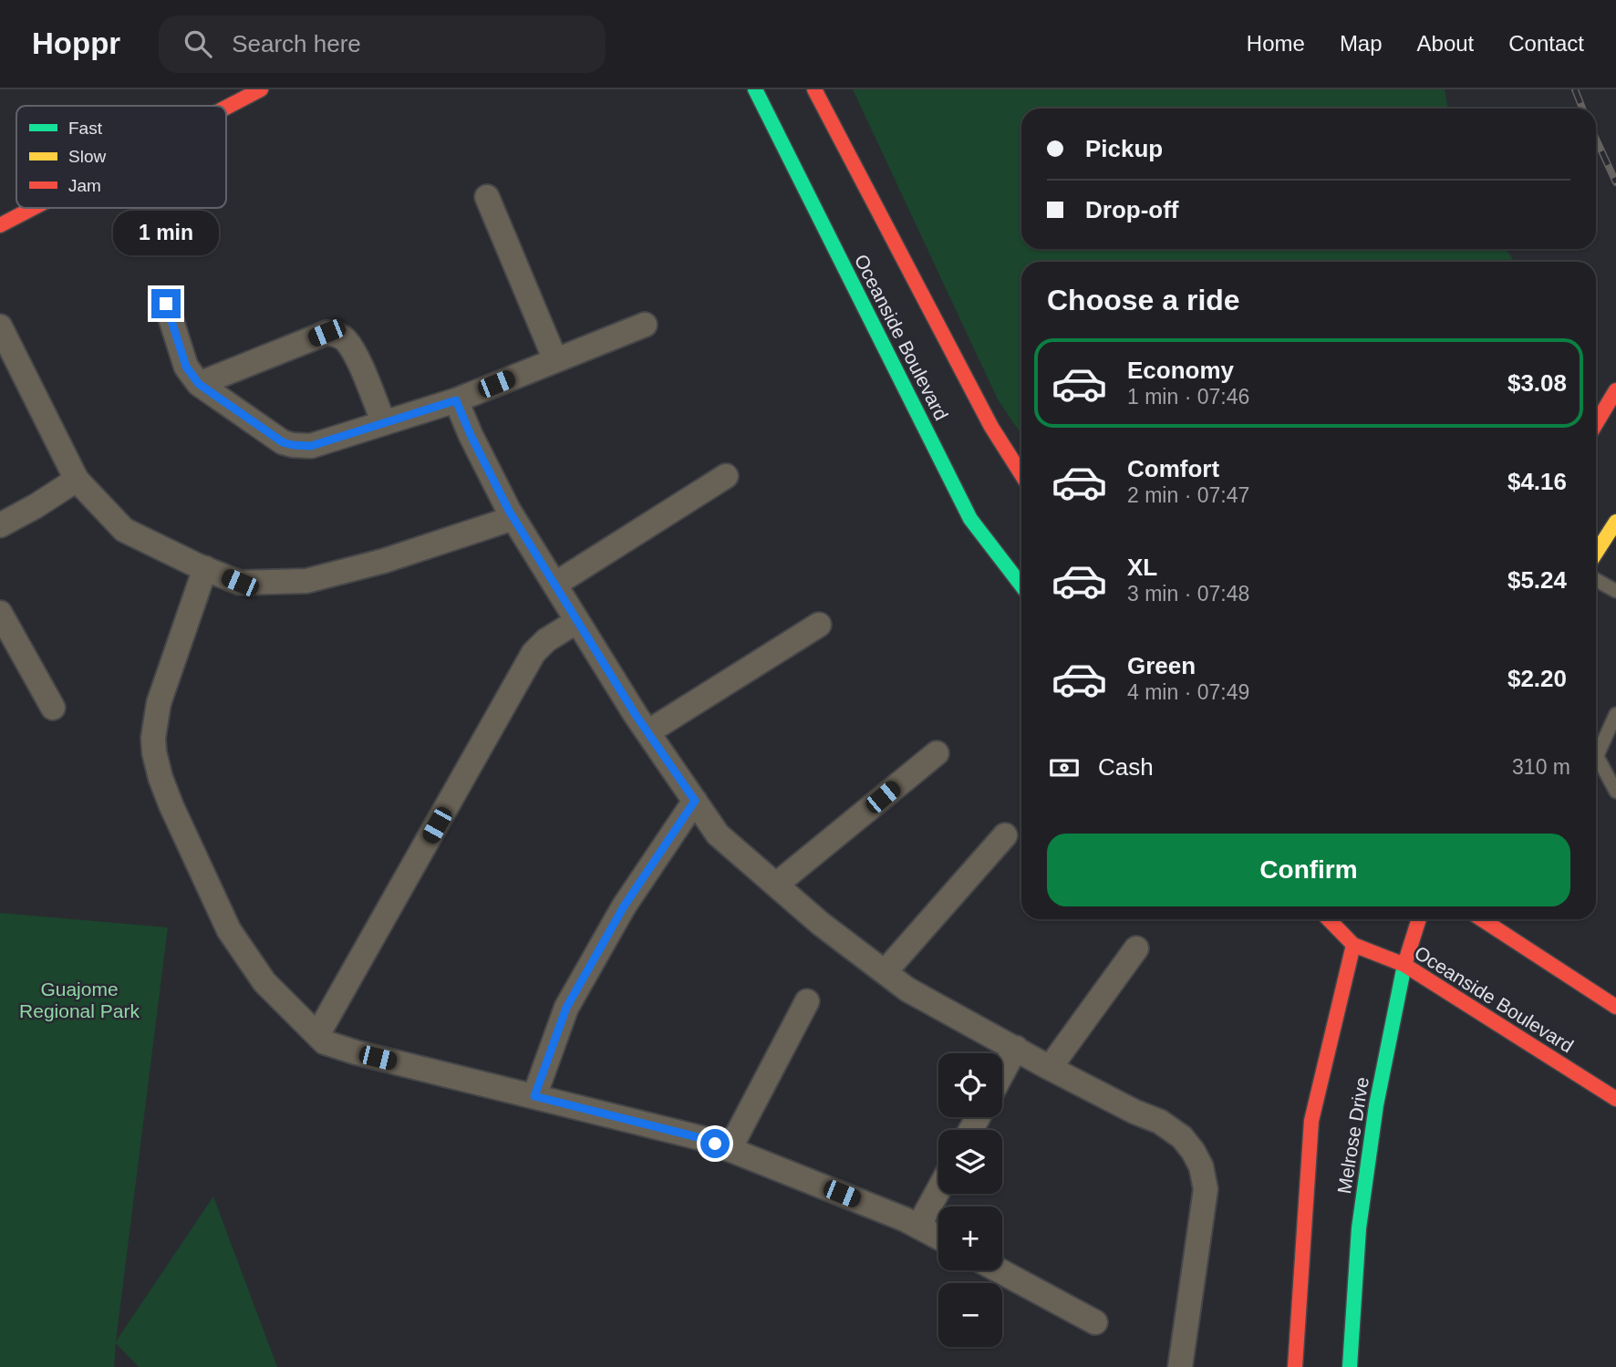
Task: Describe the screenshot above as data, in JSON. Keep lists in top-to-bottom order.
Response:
{
  "streets": {
    "main road": ["Oceanside Boulevard", "Melrose Drive"]
  },
  "crossings": [
    ["Oceanside Boulevard", "Melrose Drive"]
  ],
  "parks": ["Guajome Regional Park"],
  "legend": ["Fast", "Slow", "Jam"],
  "page": {
    "header": "Hoppr",
    "search": "Search here",
    "nav": [
      "Home",
      "Map",
      "About",
      "Contact"
    ],
    "banner": ["Pickup", "Drop-off"],
    "bubble": "1 min",
    "heading": "Choose a ride",
    "list": [
      {
        "name": "Economy",
        "note": "1 min · 07:46",
        "value": "$3.08"
      },
      {
        "name": "Comfort",
        "note": "2 min · 07:47",
        "value": "$4.16"
      },
      {
        "name": "XL",
        "note": "3 min · 07:48",
        "value": "$5.24"
      },
      {
        "name": "Green",
        "note": "4 min · 07:49",
        "value": "$2.20"
      }
    ],
    "pay": ["Cash", "310 m"],
    "buttons": "Confirm",
    "map_buttons": ["+", "−"]
  }
}
